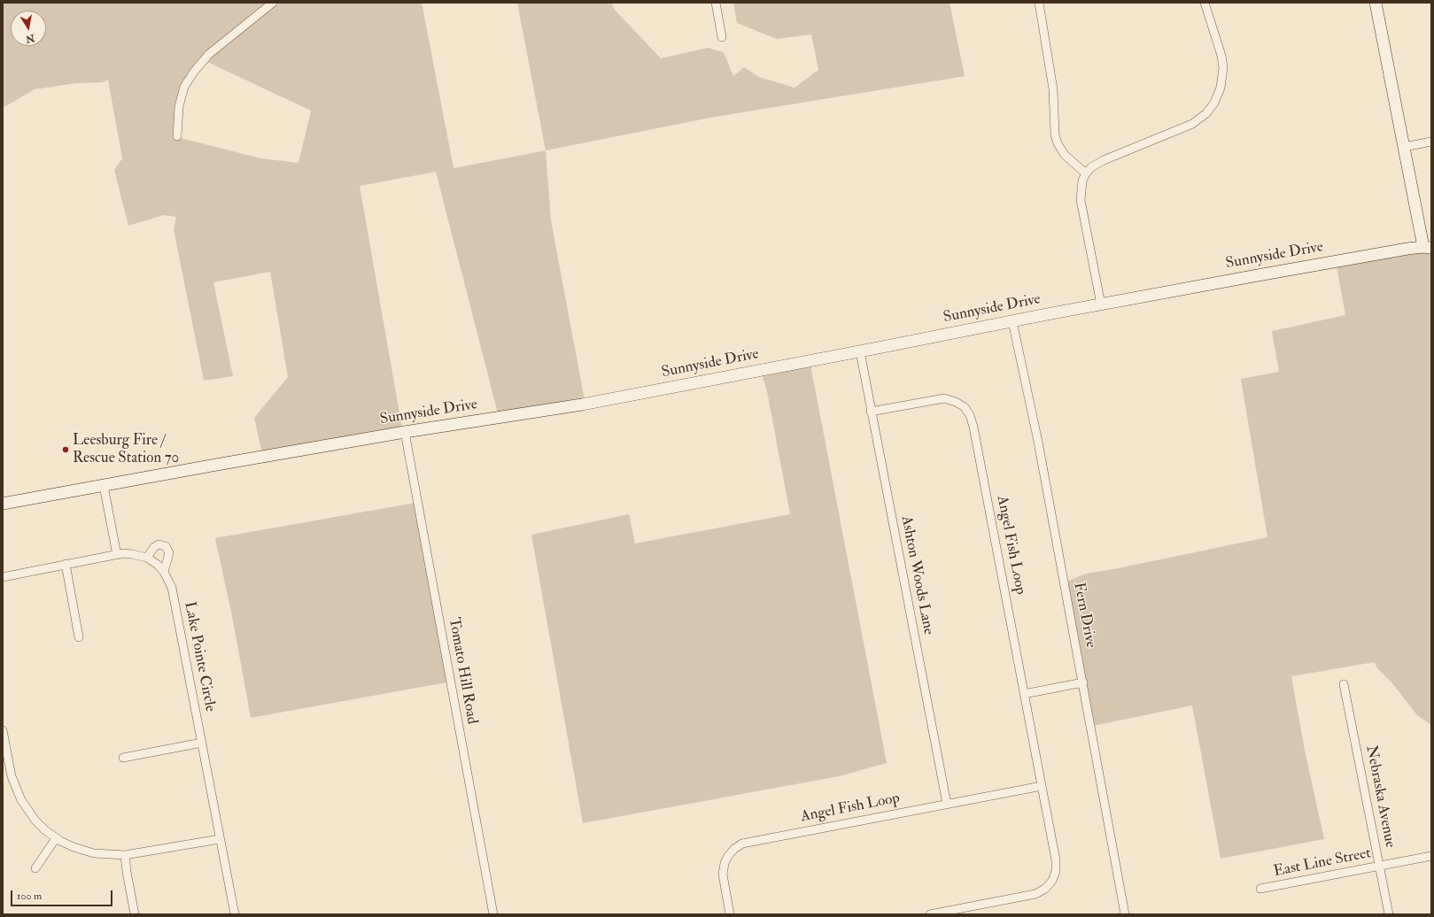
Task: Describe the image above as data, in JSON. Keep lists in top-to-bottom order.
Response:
{
  "streets": {
    "street": [
      "Sunnyside Drive",
      "Angel Fish Loop",
      "Ashton Woods Lane",
      "Fern Drive",
      "Lake Pointe Circle",
      "Tomato Hill Road",
      "Nebraska Avenue",
      "East Line Street"
    ]
  },
  "crossings": [
    ["Sunnyside Drive", "Ashton Woods Lane"],
    ["Sunnyside Drive", "Fern Drive"],
    ["Sunnyside Drive", "Tomato Hill Road"],
    ["Angel Fish Loop", "Ashton Woods Lane"],
    ["Nebraska Avenue", "East Line Street"]
  ],
  "places": ["Leesburg Fire / Rescue Station 70"],
  "scale_bar": "100 m",
  "north": "bottom"
}
